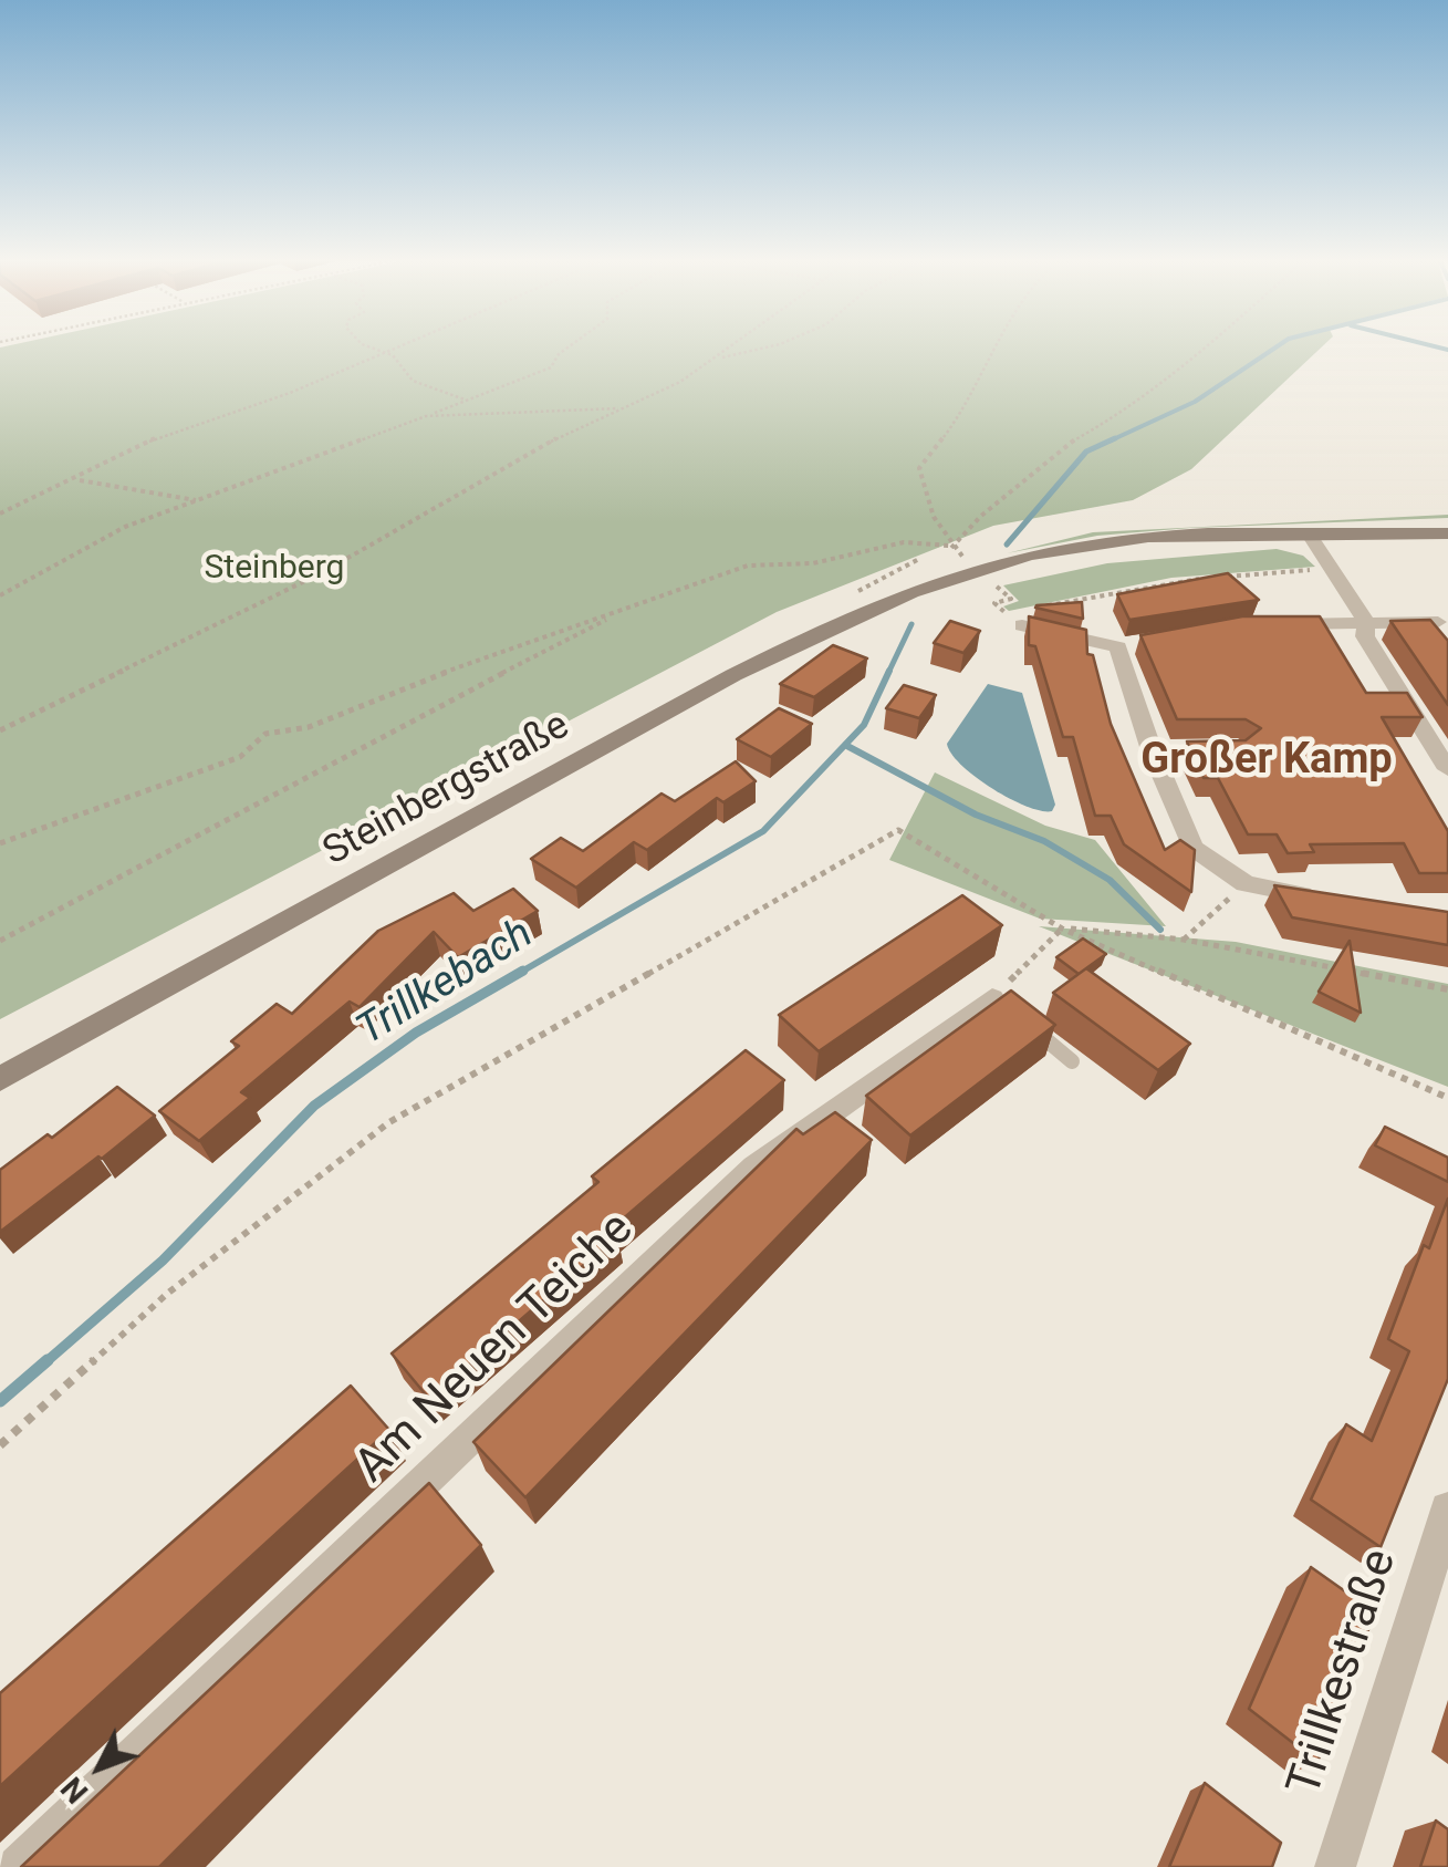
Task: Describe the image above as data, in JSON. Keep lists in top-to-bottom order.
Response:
{
  "streets": {
    "main road": ["Steinbergstraße"],
    "street": ["Am Neuen Teiche", "Trillkestraße"]
  },
  "districts": ["Großer Kamp"],
  "water": ["Trillkebach"],
  "parks": ["Steinberg"],
  "north": "bottom left"
}
